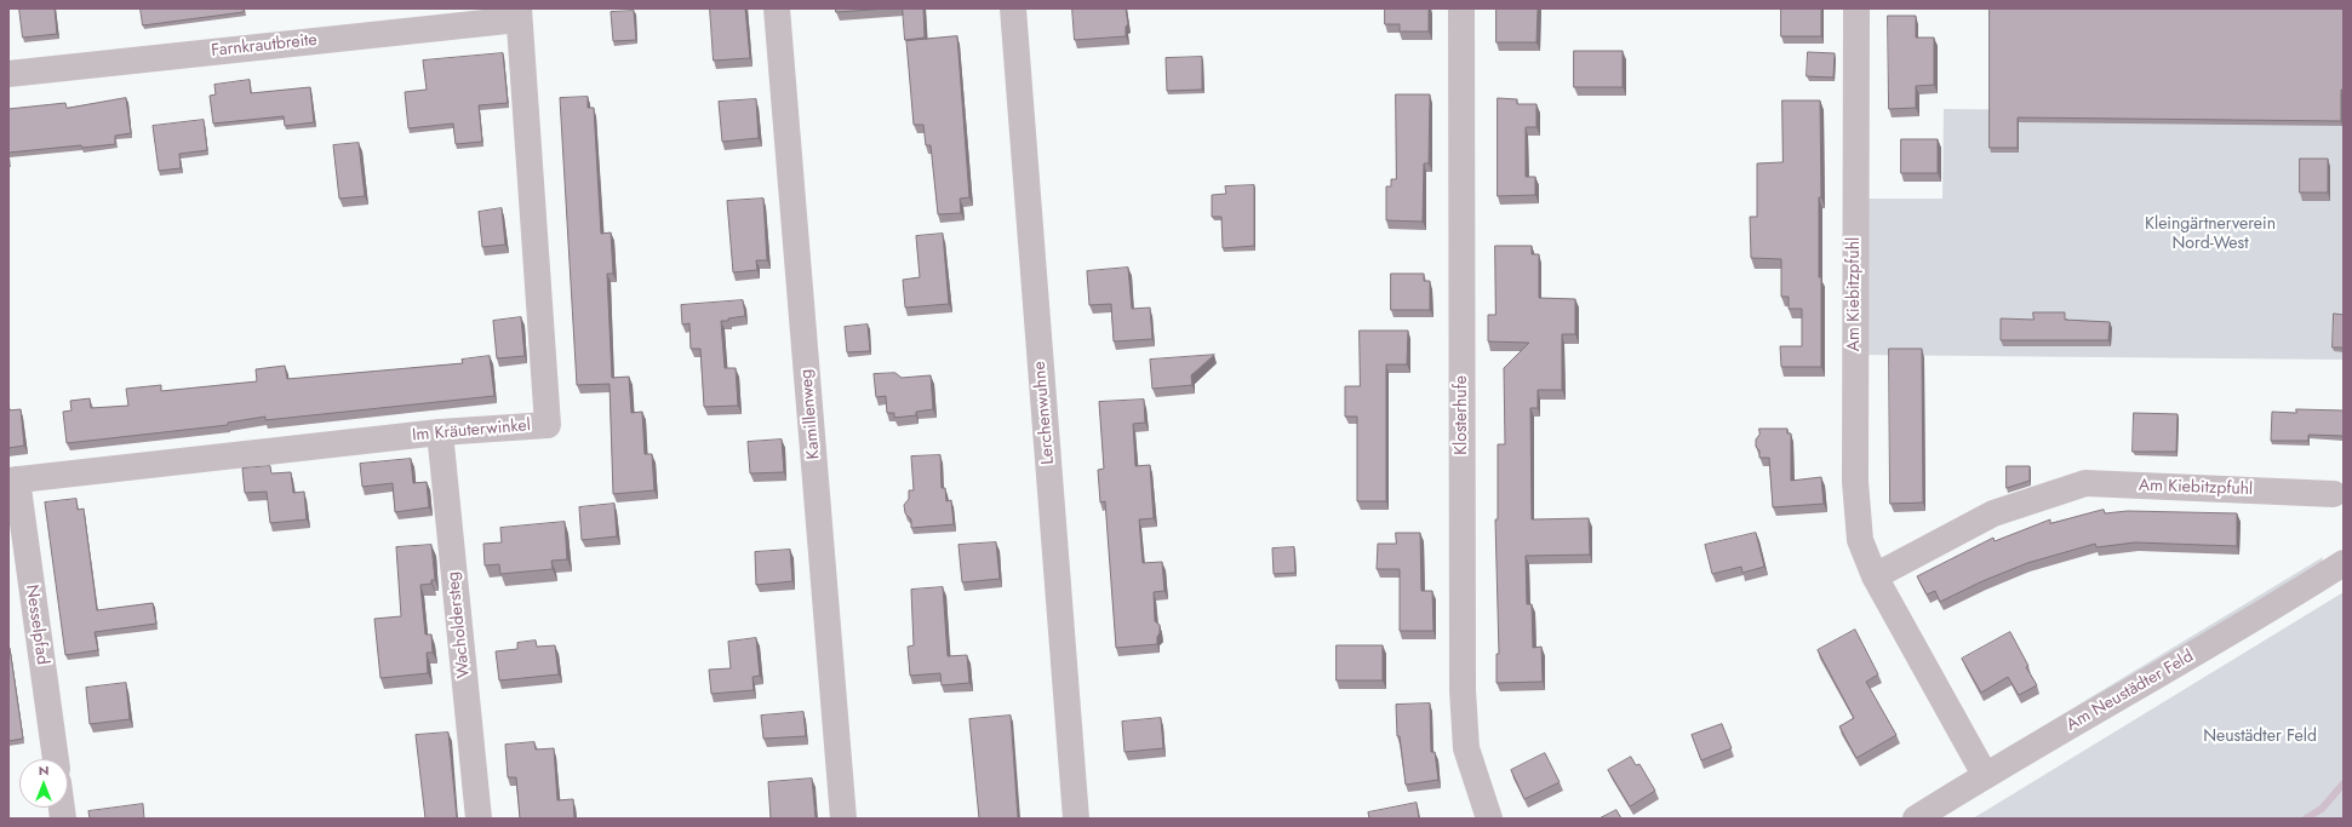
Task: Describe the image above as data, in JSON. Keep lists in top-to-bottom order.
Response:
{
  "streets": {
    "street": [
      "Farnkrautbreite",
      "Am Kiebitzpfuhl",
      "Lerchenwuhne",
      "Kamillenweg",
      "Klosterhufe",
      "Im Kräuterwinkel",
      "Nesselpfad",
      "Wacholdersteg",
      "Am Neustädter Feld"
    ]
  },
  "crossings": [
    ["Farnkrautbreite", "Im Kräuterwinkel"],
    ["Am Kiebitzpfuhl", "Am Neustädter Feld"],
    ["Im Kräuterwinkel", "Nesselpfad"],
    ["Im Kräuterwinkel", "Wacholdersteg"]
  ],
  "parks": ["Kleingärtnerverein Nord-West", "Neustädter Feld"],
  "north": "top"
}
